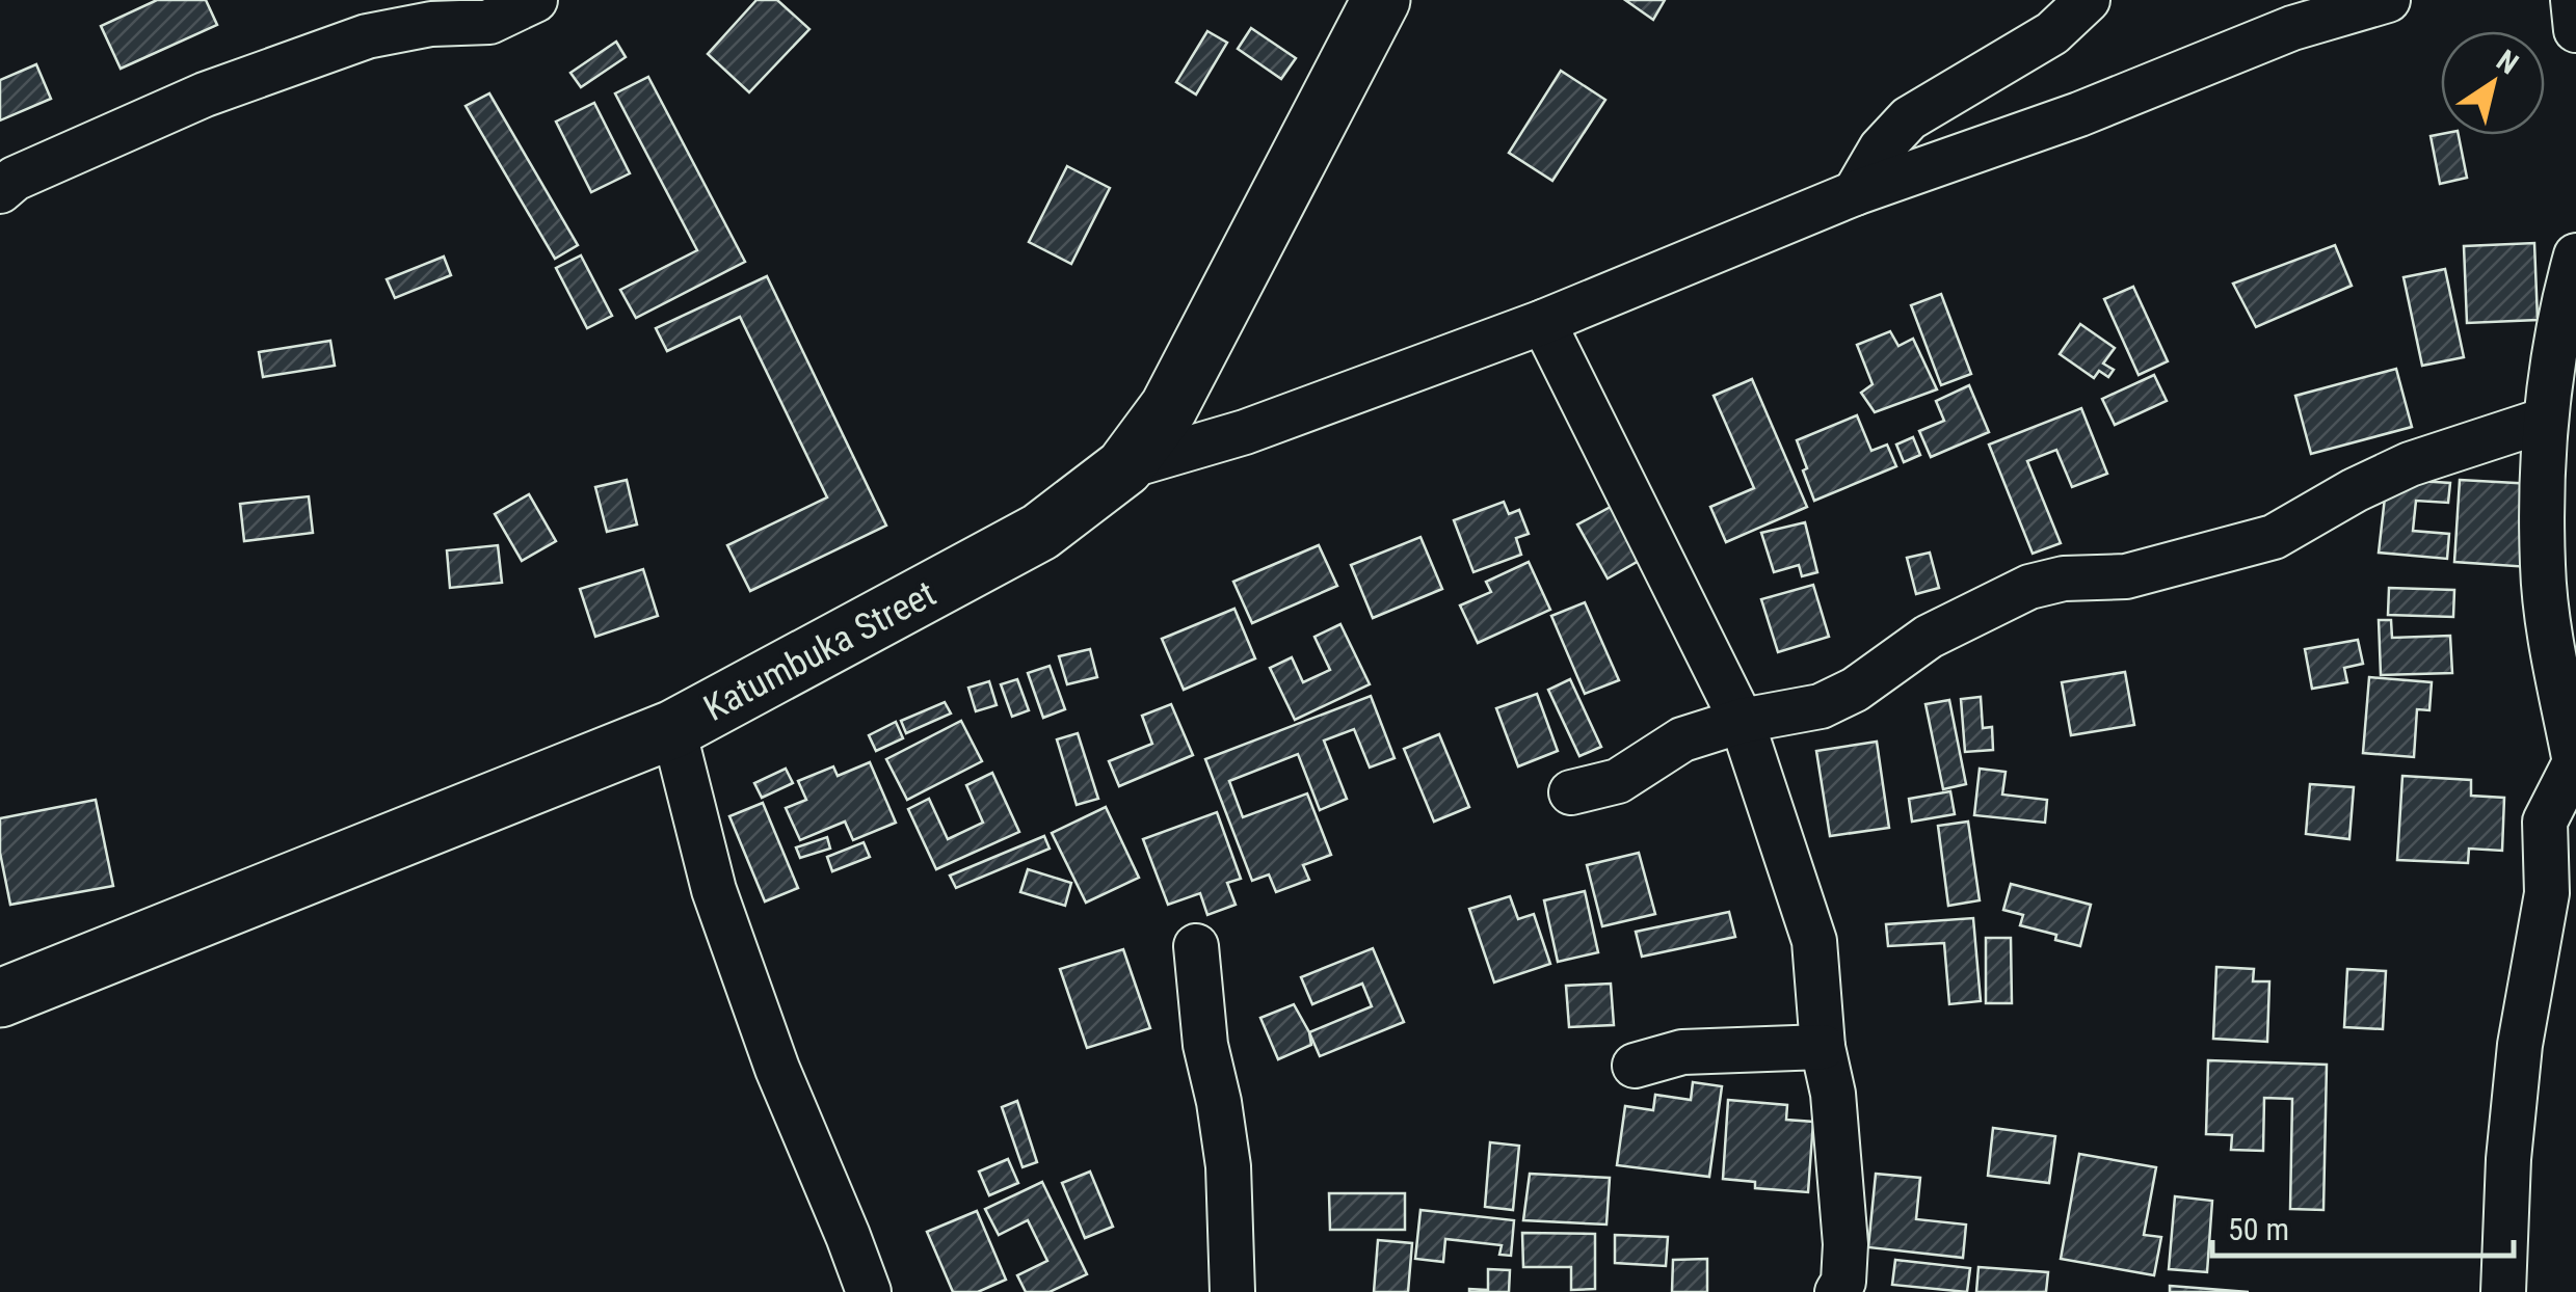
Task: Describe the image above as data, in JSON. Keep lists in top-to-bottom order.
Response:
{
  "streets": {
    "main road": ["Katumbuka Street"]
  },
  "scale_bar": "50 m",
  "north": "top right"
}
